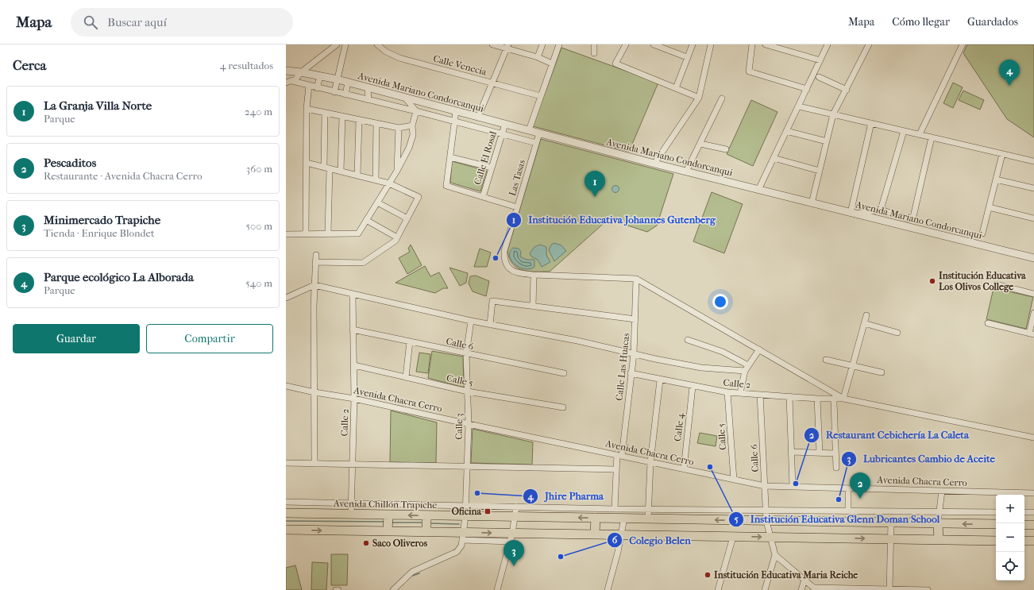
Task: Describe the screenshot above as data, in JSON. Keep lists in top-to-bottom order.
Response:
{
  "streets": {
    "main road": ["Avenida Chillón Trapiche"],
    "street": [
      "Calle Venecia",
      "Avenida Mariano Condorcanqui",
      "Calle El Rosal",
      "Las Tasas",
      "Calle 6",
      "Calle Las Huacas",
      "Calle 5",
      "Calle 2",
      "Avenida Chacra Cerro",
      "Calle 3",
      "Calle 4"
    ]
  },
  "crossings": [
    ["Avenida Mariano Condorcanqui", "Calle El Rosal"],
    ["Avenida Mariano Condorcanqui", "Las Tasas"],
    ["Calle 6", "Calle 2"],
    ["Calle 6", "Avenida Chacra Cerro"],
    ["Calle 6", "Calle 3"],
    ["Calle 6", "Avenida Chillón Trapiche"],
    ["Calle Las Huacas", "Calle 2"],
    ["Calle Las Huacas", "Avenida Chacra Cerro"],
    ["Calle 5", "Calle 2"],
    ["Calle 5", "Avenida Chacra Cerro"],
    ["Calle 5", "Calle 3"],
    ["Calle 2", "Avenida Chacra Cerro"],
    ["Calle 2", "Calle 4"],
    ["Calle 2", "Avenida Chillón Trapiche"],
    ["Avenida Chacra Cerro", "Calle 3"],
    ["Avenida Chacra Cerro", "Calle 4"],
    ["Calle 3", "Avenida Chillón Trapiche"]
  ],
  "places": {
    "other": [
      "Institución Educativa Johannes Gutenberg",
      "Institución Educativa Los Olivos College",
      "Institución Educativa Glenn Doman School",
      "Restaurant Cebichería La Caleta",
      "Jhire Pharma",
      "Lubricantes Cambio de Aceite",
      "Saco Oliveros",
      "Colegio Belen",
      "Institución Educativa Maria Reiche"
    ],
    "transit": ["Oficina"]
  },
  "page": {
    "header": "Mapa",
    "search": "Buscar aquí",
    "nav": ["Mapa", "Cómo llegar", "Guardados"],
    "heading": ["Cerca", "4 resultados"],
    "pins": [
      "4",
      "1",
      "2",
      "3"
    ],
    "list": [
      {
        "mark": "1",
        "name": "La Granja Villa Norte",
        "note": "Parque",
        "value": "240 m"
      },
      {
        "mark": "2",
        "name": "Pescaditos",
        "note": "Restaurante · Avenida Chacra Cerro",
        "value": "360 m"
      },
      {
        "mark": "3",
        "name": "Minimercado Trapiche",
        "note": "Tienda · Enrique Blondet",
        "value": "500 m"
      },
      {
        "mark": "4",
        "name": "Parque ecológico La Alborada",
        "note": "Parque",
        "value": "540 m"
      }
    ],
    "buttons": ["Guardar", "Compartir"],
    "map_buttons": ["+", "−"]
  }
}
